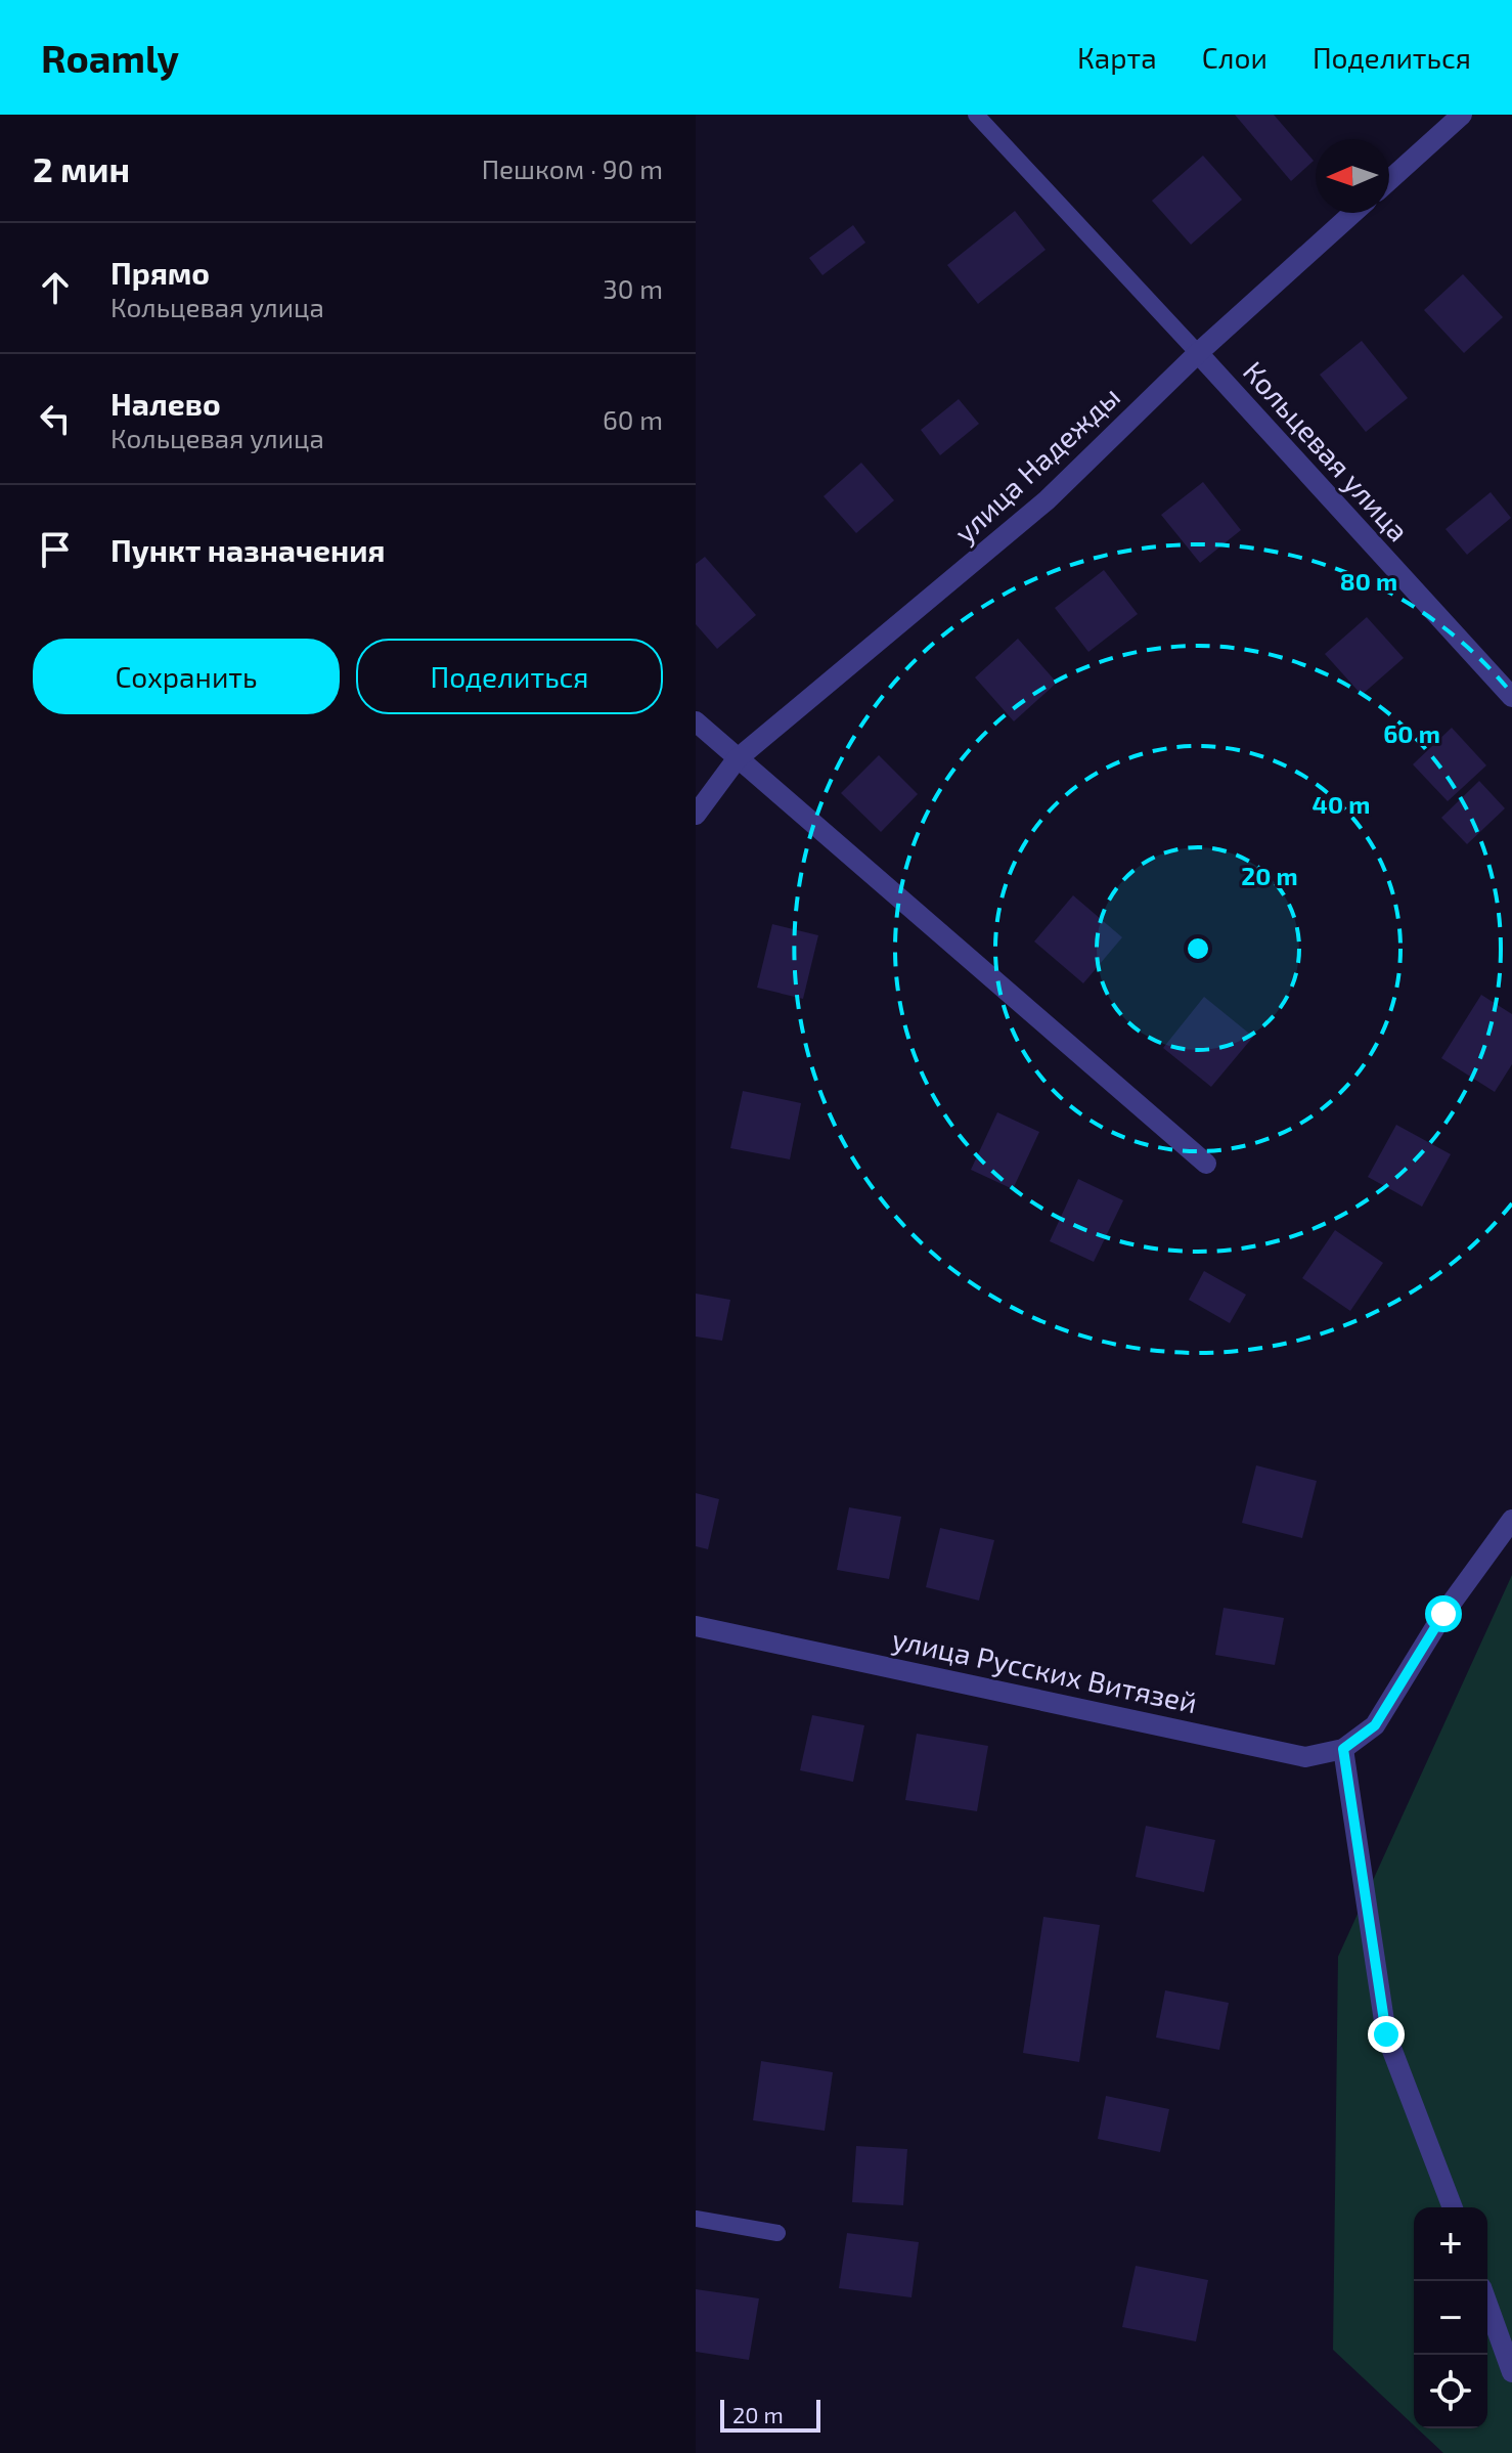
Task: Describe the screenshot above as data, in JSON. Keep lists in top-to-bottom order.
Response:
{
  "streets": {
    "street": ["Кольцевая улица", "улица Надежды", "улица Русских Витязей"]
  },
  "crossings": [
    ["Кольцевая улица", "улица Надежды"]
  ],
  "scale_bar": "20 m",
  "north": "left",
  "page": {
    "header": "Roamly",
    "nav": ["Карта", "Слои", "Поделиться"],
    "heading": ["2 мин", "Пешком · 90 m"],
    "list": [
      ["Прямо", "Кольцевая улица", "30 m"],
      ["Налево", "Кольцевая улица", "60 m"],
      "Пункт назначения"
    ],
    "buttons": ["Сохранить", "Поделиться"],
    "map_buttons": ["+", "−"],
    "scale": "20 m"
  },
  "rings": [
    "80 m",
    "60 m",
    "40 m",
    "20 m"
  ]
}
